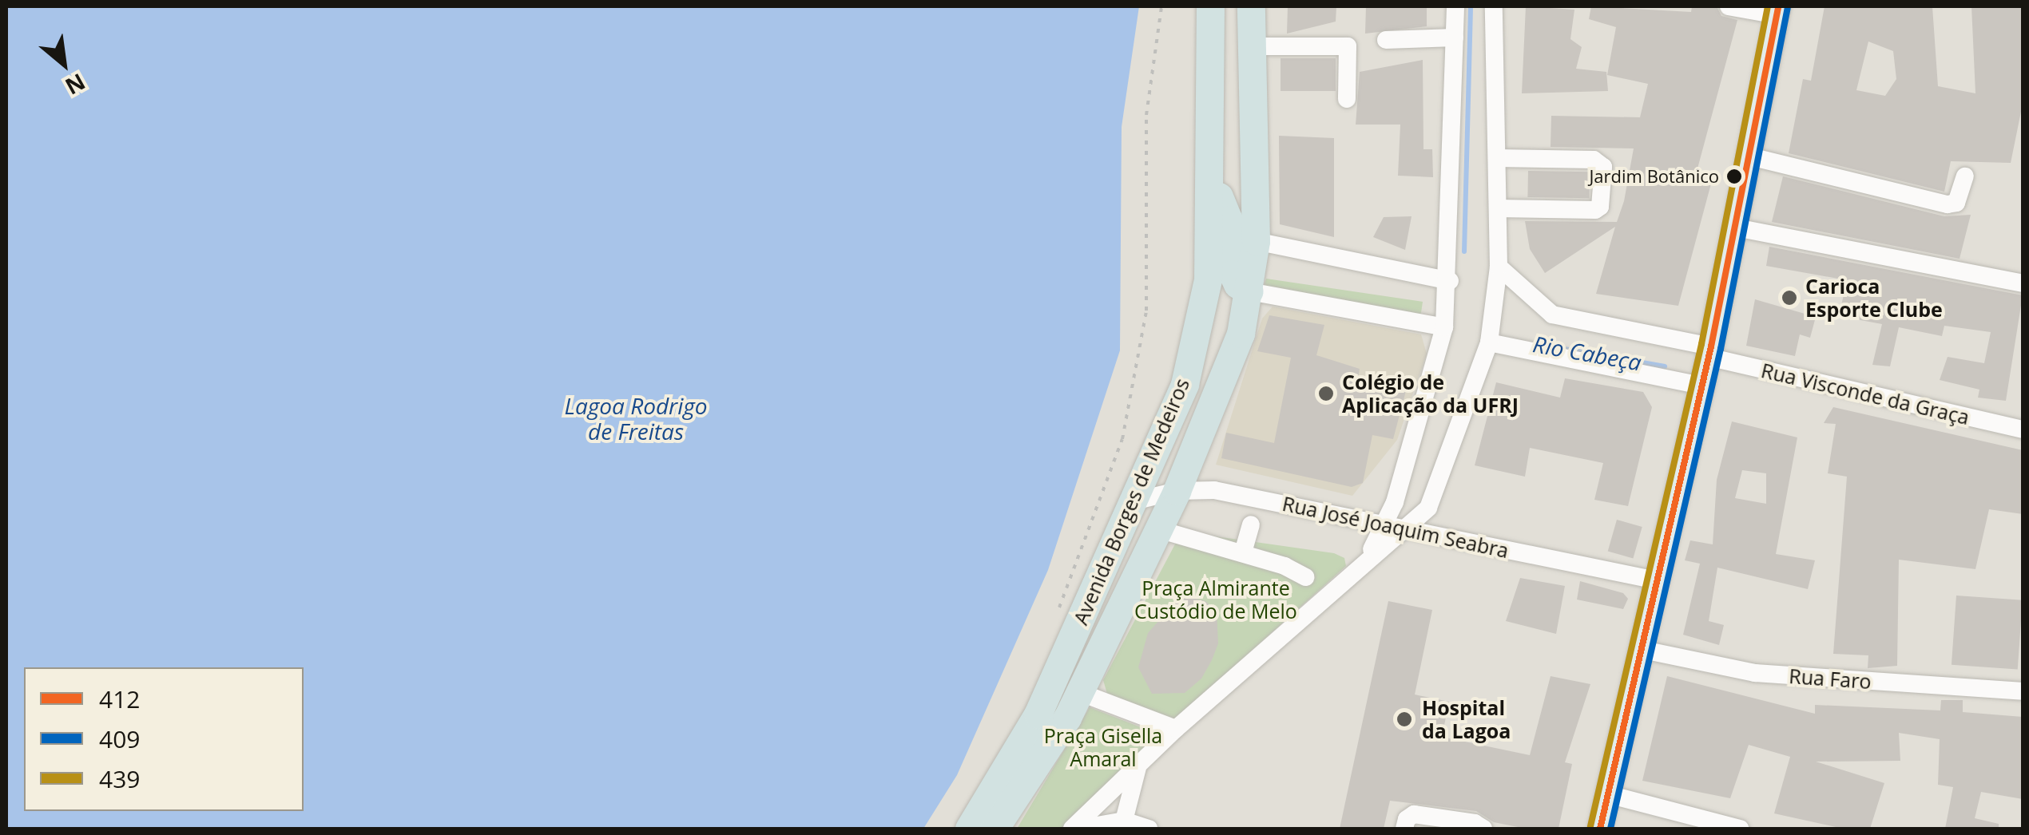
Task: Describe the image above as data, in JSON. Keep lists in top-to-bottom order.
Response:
{
  "streets": {
    "highway": ["Avenida Borges de Medeiros"],
    "street": ["Rua Visconde da Graça", "Rua José Joaquim Seabra", "Rua Faro"]
  },
  "crossings": [
    ["Avenida Borges de Medeiros", "Rua José Joaquim Seabra"]
  ],
  "water": ["Rio Cabeça", "Lagoa Rodrigo de Freitas"],
  "parks": ["Praça Almirante Custódio de Melo", "Praça Gisella Amaral"],
  "places": [
    "Jardim Botânico",
    "Carioca Esporte Clube",
    "Colégio de Aplicação da UFRJ",
    "Hospital da Lagoa"
  ],
  "lines": ["transit line 412", "transit line 439", "transit line 409"],
  "legend": ["412", "409", "439"],
  "north": "bottom right"
}
